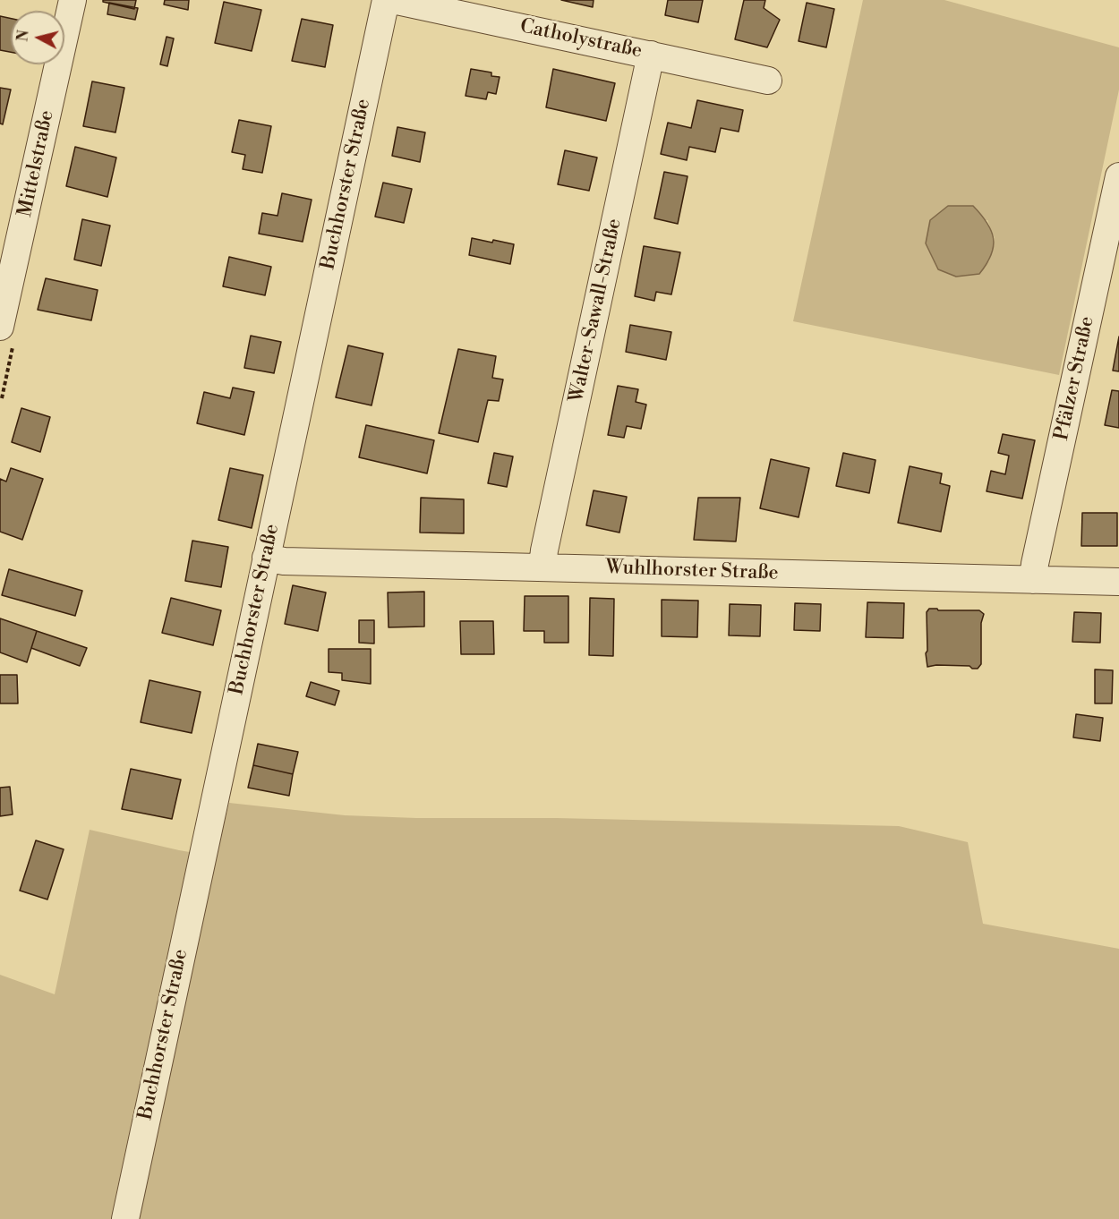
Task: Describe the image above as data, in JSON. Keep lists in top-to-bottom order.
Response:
{
  "streets": {
    "street": [
      "Catholystraße",
      "Mittelstraße",
      "Buchhorster Straße",
      "Walter-Sawall-Straße",
      "Pfälzer Straße",
      "Wuhlhorster Straße"
    ]
  },
  "crossings": [
    ["Catholystraße", "Walter-Sawall-Straße"],
    ["Buchhorster Straße", "Wuhlhorster Straße"],
    ["Walter-Sawall-Straße", "Wuhlhorster Straße"],
    ["Pfälzer Straße", "Wuhlhorster Straße"]
  ],
  "north": "left"
}
